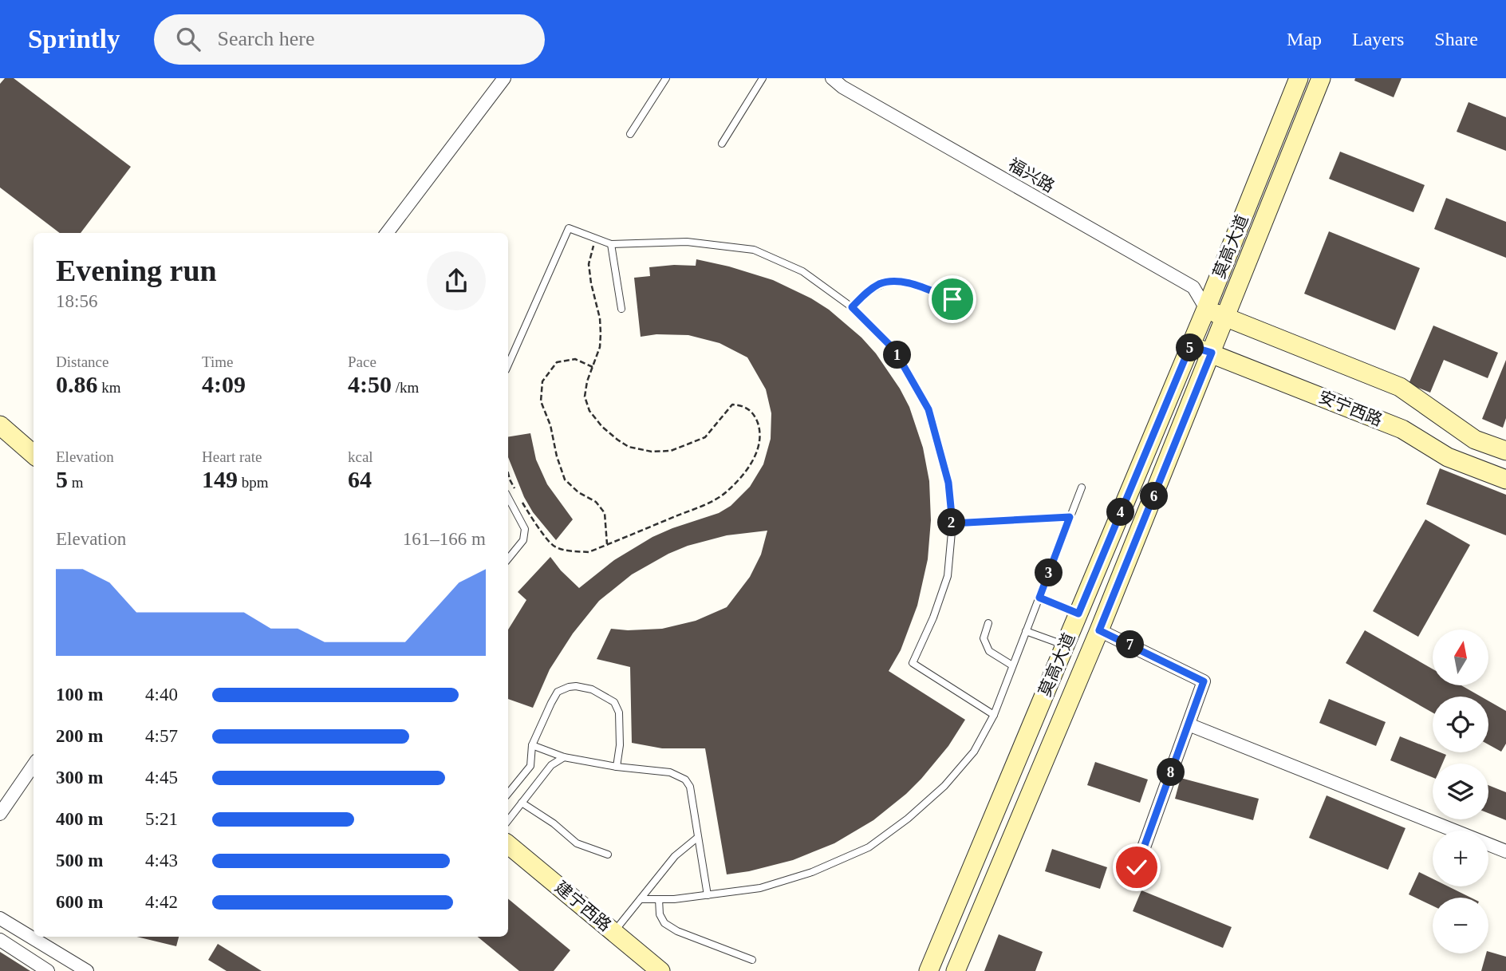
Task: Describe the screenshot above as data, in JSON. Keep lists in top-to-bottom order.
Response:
{
  "streets": {
    "main road": ["莫高大道", "安宁西路", "建宁西路"],
    "street": ["福兴路"]
  },
  "crossings": [
    ["福兴路", "莫高大道"],
    ["莫高大道", "安宁西路"]
  ],
  "north": "top",
  "page": {
    "header": "Sprintly",
    "search": "Search here",
    "nav": ["Map", "Layers", "Share"],
    "heading": ["Evening run", "18:56"],
    "stats": [
      ["Distance", "0.86 km"],
      ["Time", "4:09"],
      ["Pace", "4:50 /km"],
      ["Elevation", "5 m"],
      ["Heart rate", "149 bpm"],
      ["kcal", "64"]
    ],
    "pins": [
      "5",
      "1",
      "6",
      "4",
      "2",
      "3",
      "7",
      "8"
    ],
    "chart": ["Elevation", "161–166 m"],
    "map_buttons": ["+", "−"],
    "list": [
      {
        "name": "100 m",
        "note": "4:40"
      },
      {
        "name": "200 m",
        "note": "4:57"
      },
      {
        "name": "300 m",
        "note": "4:45"
      },
      {
        "name": "400 m",
        "note": "5:21"
      },
      {
        "name": "500 m",
        "note": "4:43"
      },
      {
        "name": "600 m",
        "note": "4:42"
      }
    ]
  }
}
